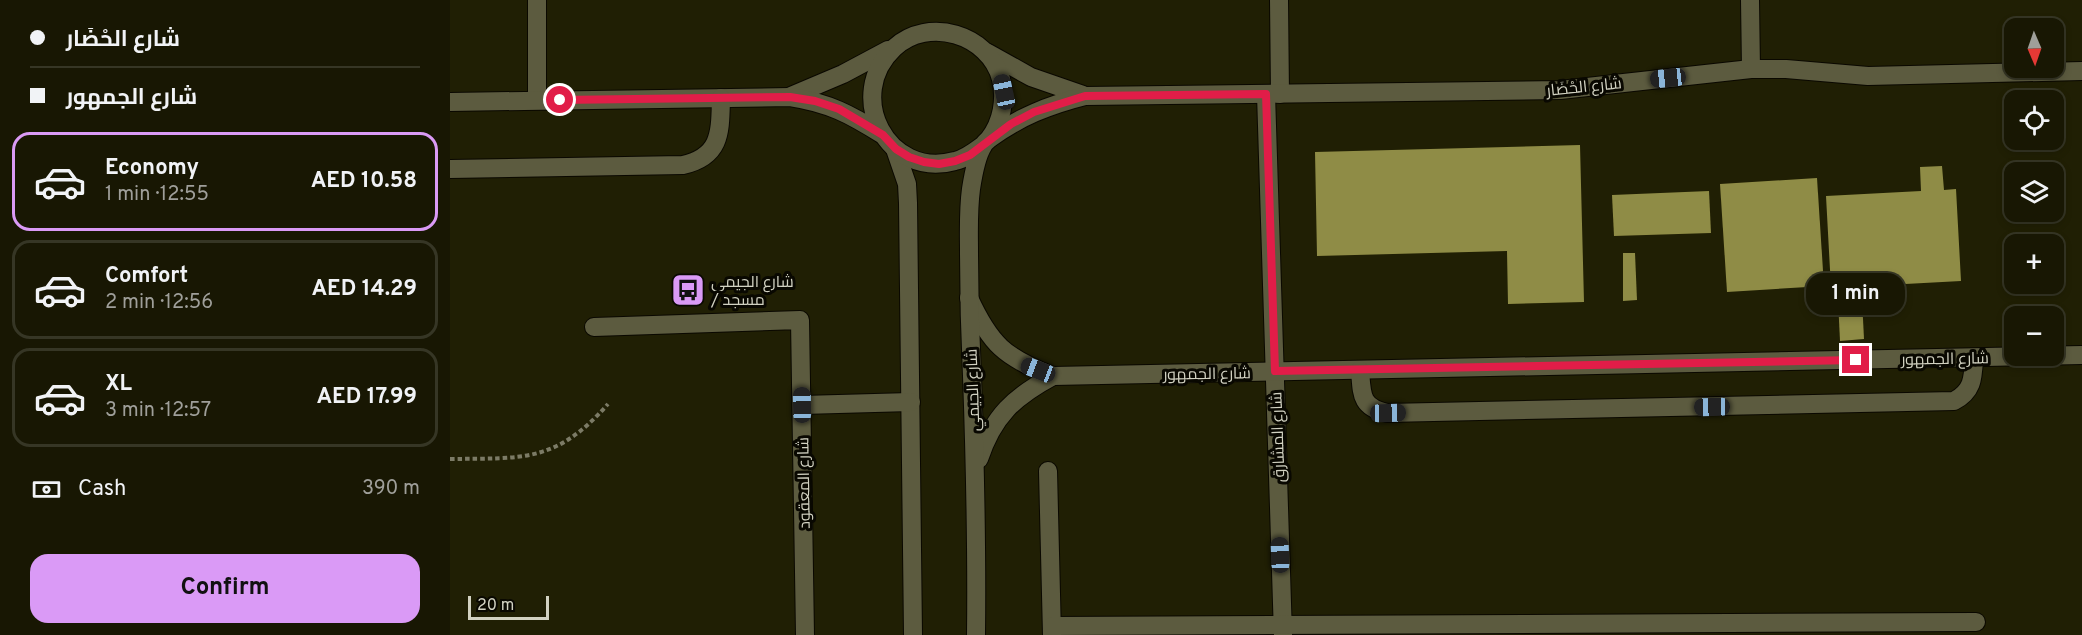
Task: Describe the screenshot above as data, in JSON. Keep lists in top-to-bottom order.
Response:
{
  "streets": {
    "street": [
      "شارع الحْضَار",
      "شارع الجمهور",
      "شارع الجيمي",
      "شارع المشارق",
      "شارع المعقود"
    ]
  },
  "crossings": [
    ["شارع الحْضَار", "شارع الجيمي"],
    ["شارع الحْضَار", "شارع المشارق"],
    ["شارع الجمهور", "شارع الجيمي"],
    ["شارع الجمهور", "شارع المشارق"]
  ],
  "places": {
    "bus stop": ["شارع الجيمي / مسجد"]
  },
  "scale_bar": "20 m",
  "north": "bottom",
  "page": {
    "banner": ["شارع الحْضَار", "شارع الجمهور"],
    "map_buttons": ["+", "−"],
    "list": [
      {
        "name": "Economy",
        "note": "1 min · 12:55",
        "value": "AED 10.58"
      },
      {
        "name": "Comfort",
        "note": "2 min · 12:56",
        "value": "AED 14.29"
      },
      {
        "name": "XL",
        "note": "3 min · 12:57",
        "value": "AED 17.99"
      }
    ],
    "bubble": "1 min",
    "pay": ["Cash", "390 m"],
    "buttons": "Confirm",
    "scale": "20 m"
  }
}
